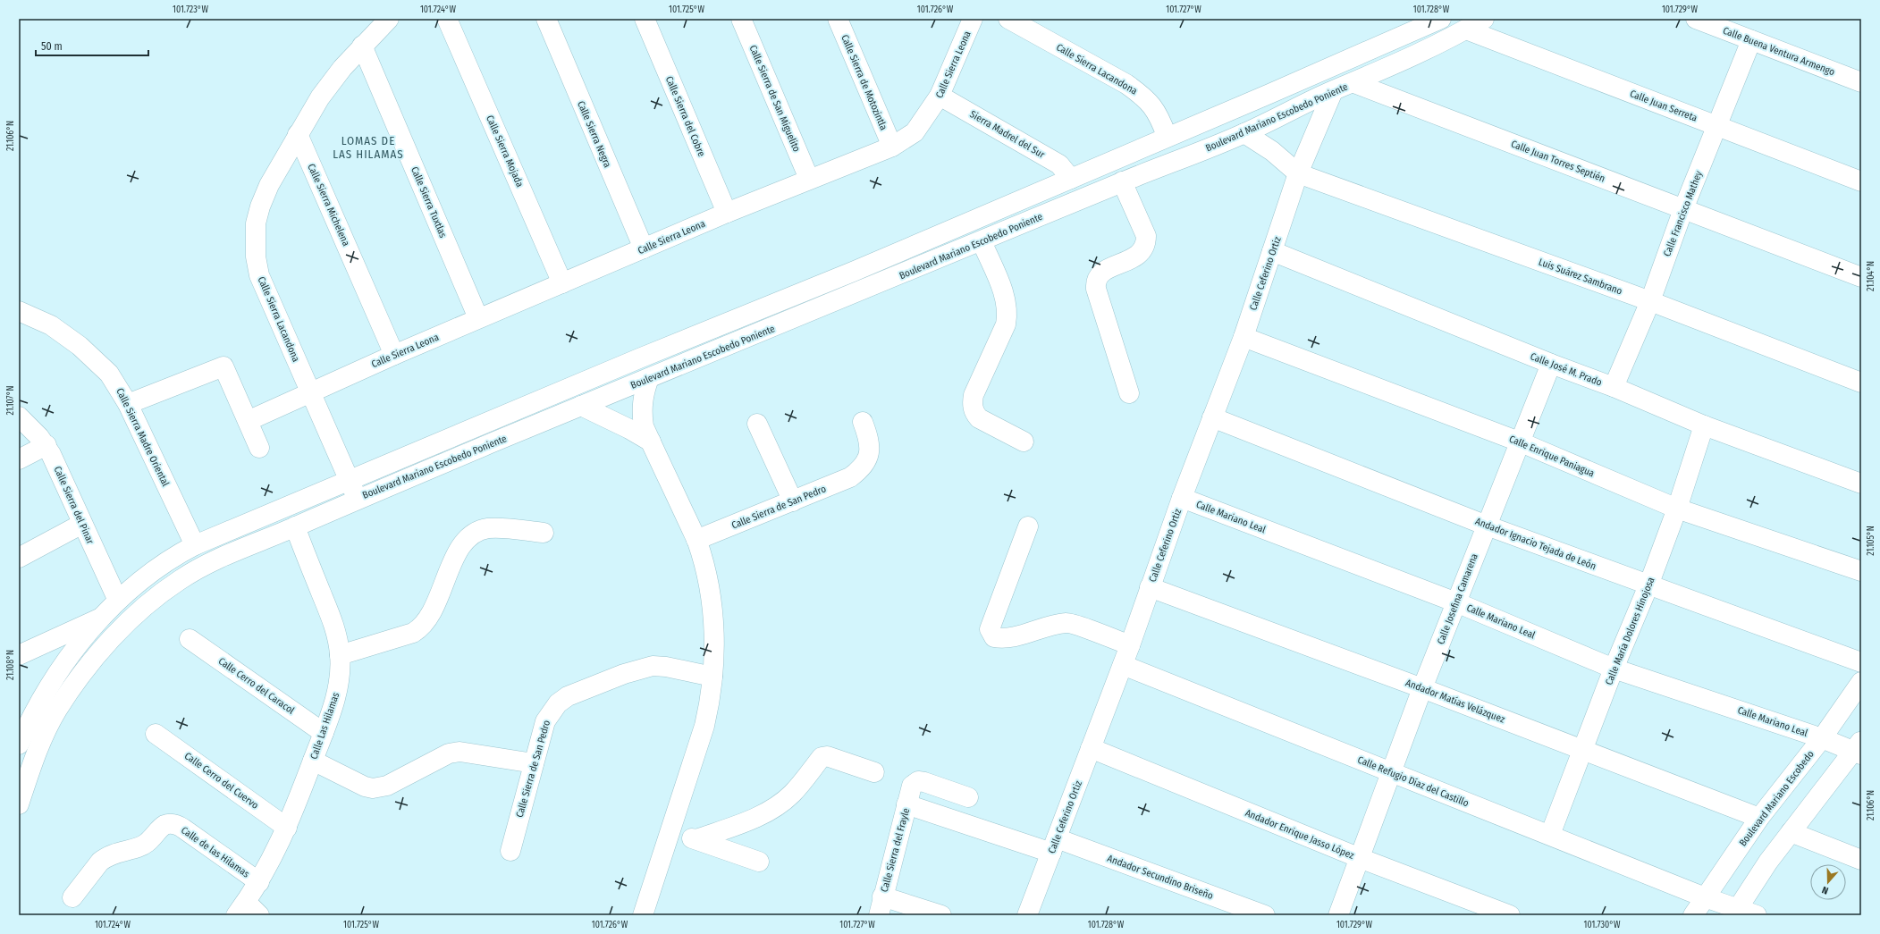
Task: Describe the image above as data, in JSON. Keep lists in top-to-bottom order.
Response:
{
  "streets": {
    "street": [
      "Calle Buena Ventura Armengo",
      "Calle Sierra Leona",
      "Calle Sierra Lacandona",
      "Calle Sierra de Motozintla",
      "Calle Sierra de San Miguelito",
      "Calle Juan Serreta",
      "Calle Sierra del Cobre",
      "Boulevard Mariano Escobedo Poniente",
      "Calle Sierra Negra",
      "Sierra Madrel del Sur",
      "Calle Sierra Mojada",
      "Calle Juan Torres Septién",
      "Calle Sierra Tuxtlas",
      "Calle Sierra Michelena",
      "Calle Francisco Mathey",
      "Calle Ceferino Ortiz",
      "Luis Suárez Sambrano",
      "Calle José M. Prado",
      "Calle Sierra Madre Oriental",
      "Calle Enrique Paniagua",
      "Calle Sierra del Pinar",
      "Calle Sierra de San Pedro",
      "Calle Mariano Leal",
      "Andador Ignacio Tejada de León",
      "Calle Josefina Camarena",
      "Calle María Dolores Hinojosa",
      "Calle Cerro del Caracol",
      "Andador Matías Velázquez",
      "Calle Las Hilamas",
      "Calle Cerro del Cuervo",
      "Calle Refugio Díaz del Castillo",
      "Boulevard Mariano Escobedo",
      "Andador Enrique Jasso López",
      "Calle Sierra del Frayle",
      "Calle de las Hilamas",
      "Andador Secundino Briseño"
    ]
  },
  "crossings": [
    ["Calle Buena Ventura Armengo", "Calle Francisco Mathey"],
    ["Calle Sierra Leona", "Calle Sierra Lacandona"],
    ["Calle Sierra Leona", "Calle Sierra de Motozintla"],
    ["Calle Sierra Leona", "Calle Sierra de San Miguelito"],
    ["Calle Sierra Leona", "Calle Sierra del Cobre"],
    ["Calle Sierra Leona", "Calle Sierra Negra"],
    ["Calle Sierra Leona", "Sierra Madrel del Sur"],
    ["Calle Sierra Leona", "Calle Sierra Mojada"],
    ["Calle Sierra Leona", "Calle Sierra Tuxtlas"],
    ["Calle Sierra Leona", "Calle Sierra Michelena"],
    ["Calle Sierra Lacandona", "Boulevard Mariano Escobedo Poniente"],
    ["Calle Sierra Lacandona", "Calle Sierra Tuxtlas"],
    ["Calle Sierra Lacandona", "Calle Sierra Michelena"],
    ["Calle Juan Serreta", "Boulevard Mariano Escobedo Poniente"],
    ["Calle Juan Serreta", "Calle Francisco Mathey"],
    ["Boulevard Mariano Escobedo Poniente", "Sierra Madrel del Sur"],
    ["Boulevard Mariano Escobedo Poniente", "Calle Juan Torres Septién"],
    ["Boulevard Mariano Escobedo Poniente", "Calle Ceferino Ortiz"],
    ["Boulevard Mariano Escobedo Poniente", "Calle Sierra Madre Oriental"],
    ["Boulevard Mariano Escobedo Poniente", "Calle Sierra del Pinar"],
    ["Boulevard Mariano Escobedo Poniente", "Calle Las Hilamas"],
    ["Calle Juan Torres Septién", "Calle Francisco Mathey"],
    ["Calle Francisco Mathey", "Luis Suárez Sambrano"],
    ["Calle Francisco Mathey", "Calle José M. Prado"],
    ["Calle Ceferino Ortiz", "Luis Suárez Sambrano"],
    ["Calle Ceferino Ortiz", "Calle José M. Prado"],
    ["Calle Ceferino Ortiz", "Calle Enrique Paniagua"],
    ["Calle Ceferino Ortiz", "Calle Mariano Leal"],
    ["Calle Ceferino Ortiz", "Andador Ignacio Tejada de León"],
    ["Calle Ceferino Ortiz", "Andador Matías Velázquez"],
    ["Calle Ceferino Ortiz", "Calle Refugio Díaz del Castillo"],
    ["Calle Ceferino Ortiz", "Andador Enrique Jasso López"],
    ["Calle Ceferino Ortiz", "Andador Secundino Briseño"],
    ["Calle José M. Prado", "Calle Josefina Camarena"],
    ["Calle José M. Prado", "Calle María Dolores Hinojosa"],
    ["Calle Enrique Paniagua", "Calle Josefina Camarena"],
    ["Calle Enrique Paniagua", "Calle María Dolores Hinojosa"],
    ["Calle Mariano Leal", "Calle Josefina Camarena"],
    ["Calle Mariano Leal", "Calle María Dolores Hinojosa"],
    ["Calle Mariano Leal", "Boulevard Mariano Escobedo"],
    ["Andador Ignacio Tejada de León", "Calle Josefina Camarena"],
    ["Andador Ignacio Tejada de León", "Calle María Dolores Hinojosa"],
    ["Calle Josefina Camarena", "Andador Matías Velázquez"],
    ["Calle Josefina Camarena", "Calle Refugio Díaz del Castillo"],
    ["Calle Josefina Camarena", "Andador Enrique Jasso López"],
    ["Calle María Dolores Hinojosa", "Andador Matías Velázquez"],
    ["Calle María Dolores Hinojosa", "Calle Refugio Díaz del Castillo"],
    ["Calle Cerro del Caracol", "Calle Las Hilamas"],
    ["Andador Matías Velázquez", "Boulevard Mariano Escobedo"],
    ["Calle Las Hilamas", "Calle Cerro del Cuervo"],
    ["Calle Las Hilamas", "Calle de las Hilamas"],
    ["Calle Refugio Díaz del Castillo", "Boulevard Mariano Escobedo"],
    ["Calle Sierra del Frayle", "Andador Secundino Briseño"]
  ],
  "districts": ["LOMAS DE LAS HILAMAS"],
  "scale_bar": "50 m",
  "north": "bottom",
  "coordinates": [
    "101.723°W",
    "101.724°W",
    "101.725°W",
    "101.726°W",
    "101.727°W",
    "101.728°W",
    "101.729°W",
    "21.106°N",
    "21.104°N",
    "21.107°N",
    "21.105°N",
    "21.108°N",
    "101.730°W"
  ]
}
